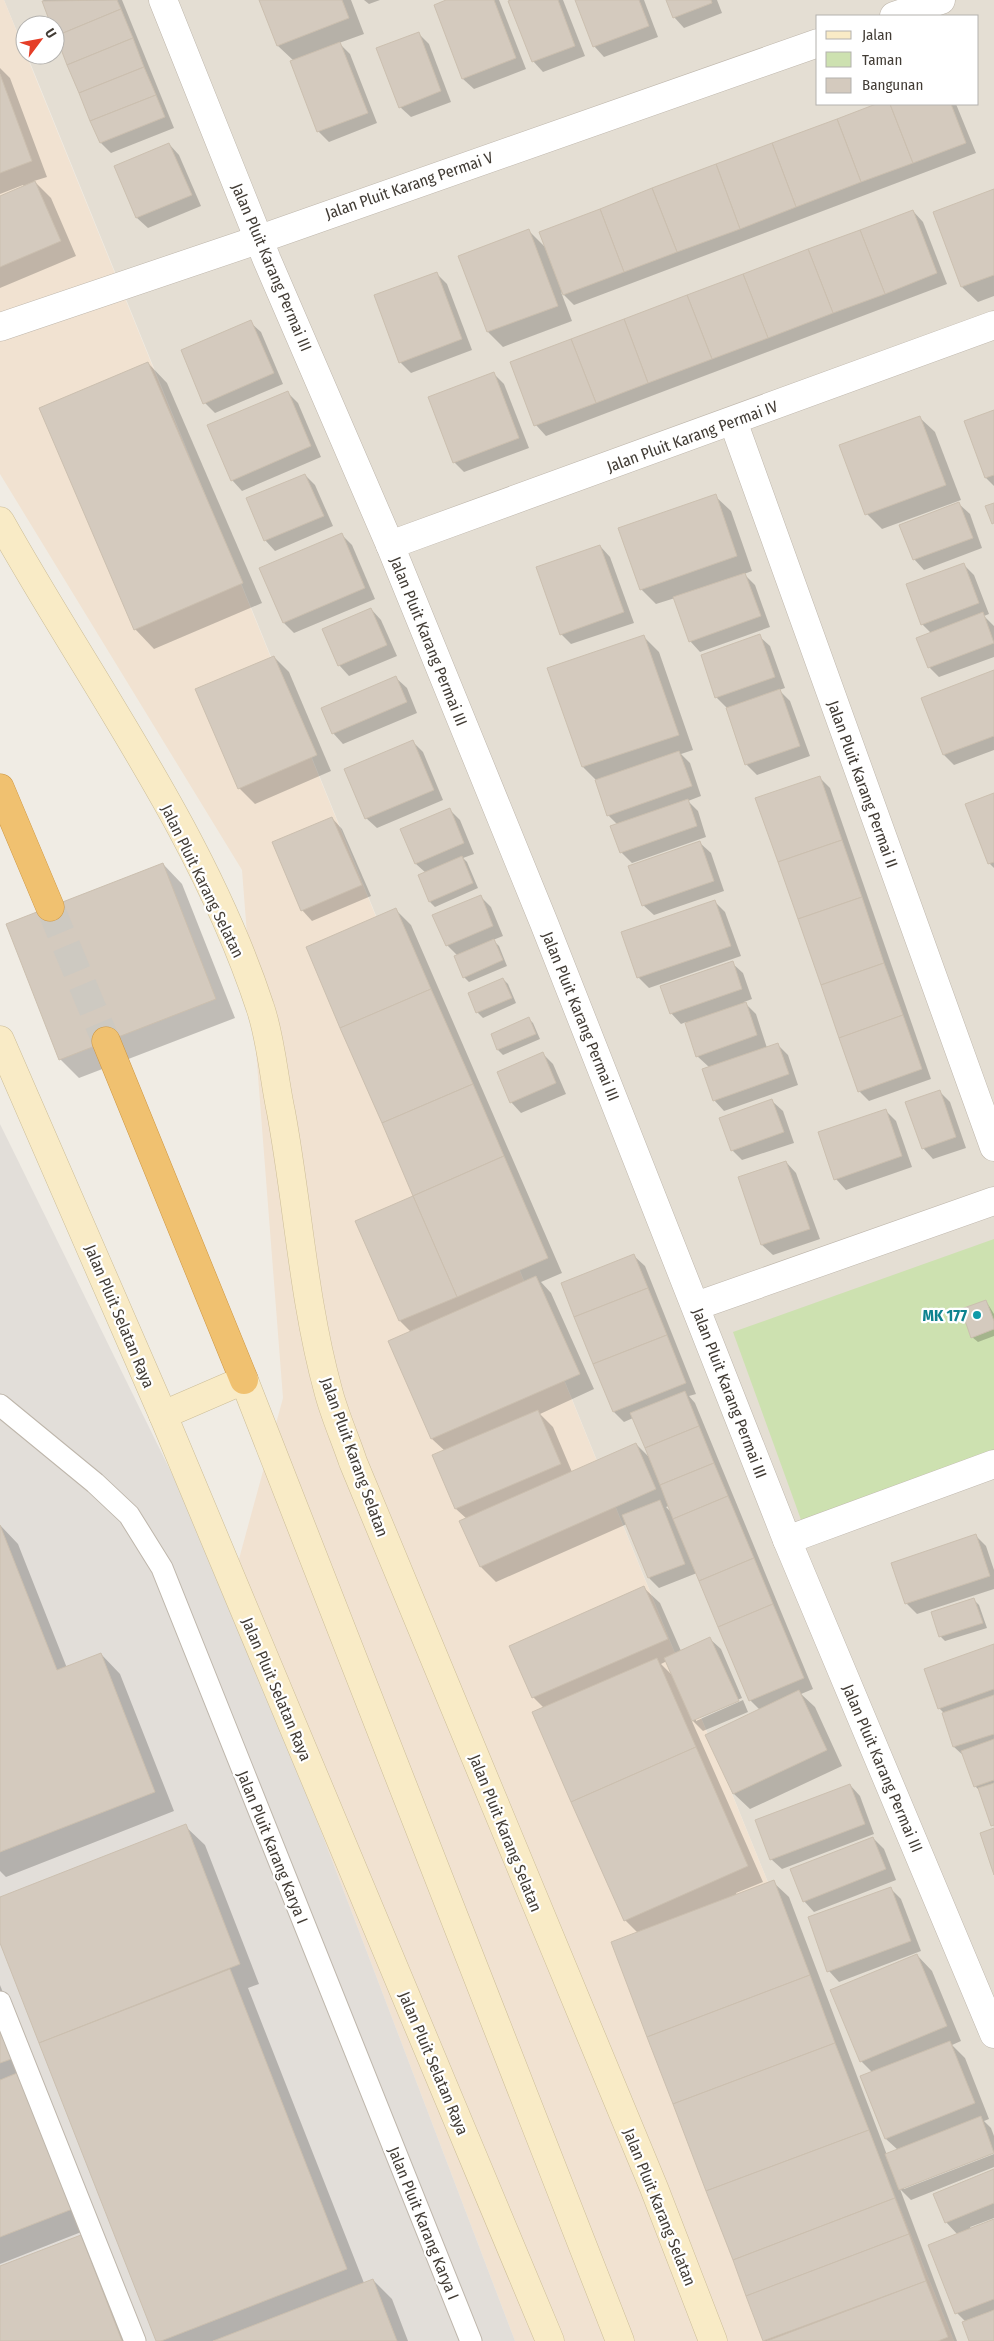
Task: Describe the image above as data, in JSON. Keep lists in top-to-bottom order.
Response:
{
  "streets": {
    "main road": ["Jalan Pluit Karang Selatan", "Jalan Pluit Selatan Raya"],
    "street": [
      "Jalan Pluit Karang Permai V",
      "Jalan Pluit Karang Permai III",
      "Jalan Pluit Karang Permai IV",
      "Jalan Pluit Karang Permai II"
    ],
    "lane": ["Jalan Pluit Karang Karya I"]
  },
  "crossings": [
    ["Jalan Pluit Karang Permai V", "Jalan Pluit Karang Permai III"],
    ["Jalan Pluit Karang Permai III", "Jalan Pluit Karang Permai IV"],
    ["Jalan Pluit Karang Permai IV", "Jalan Pluit Karang Permai II"]
  ],
  "places": ["MK 177"],
  "legend": ["Jalan", "Taman", "Bangunan"],
  "north": "top right"
}
